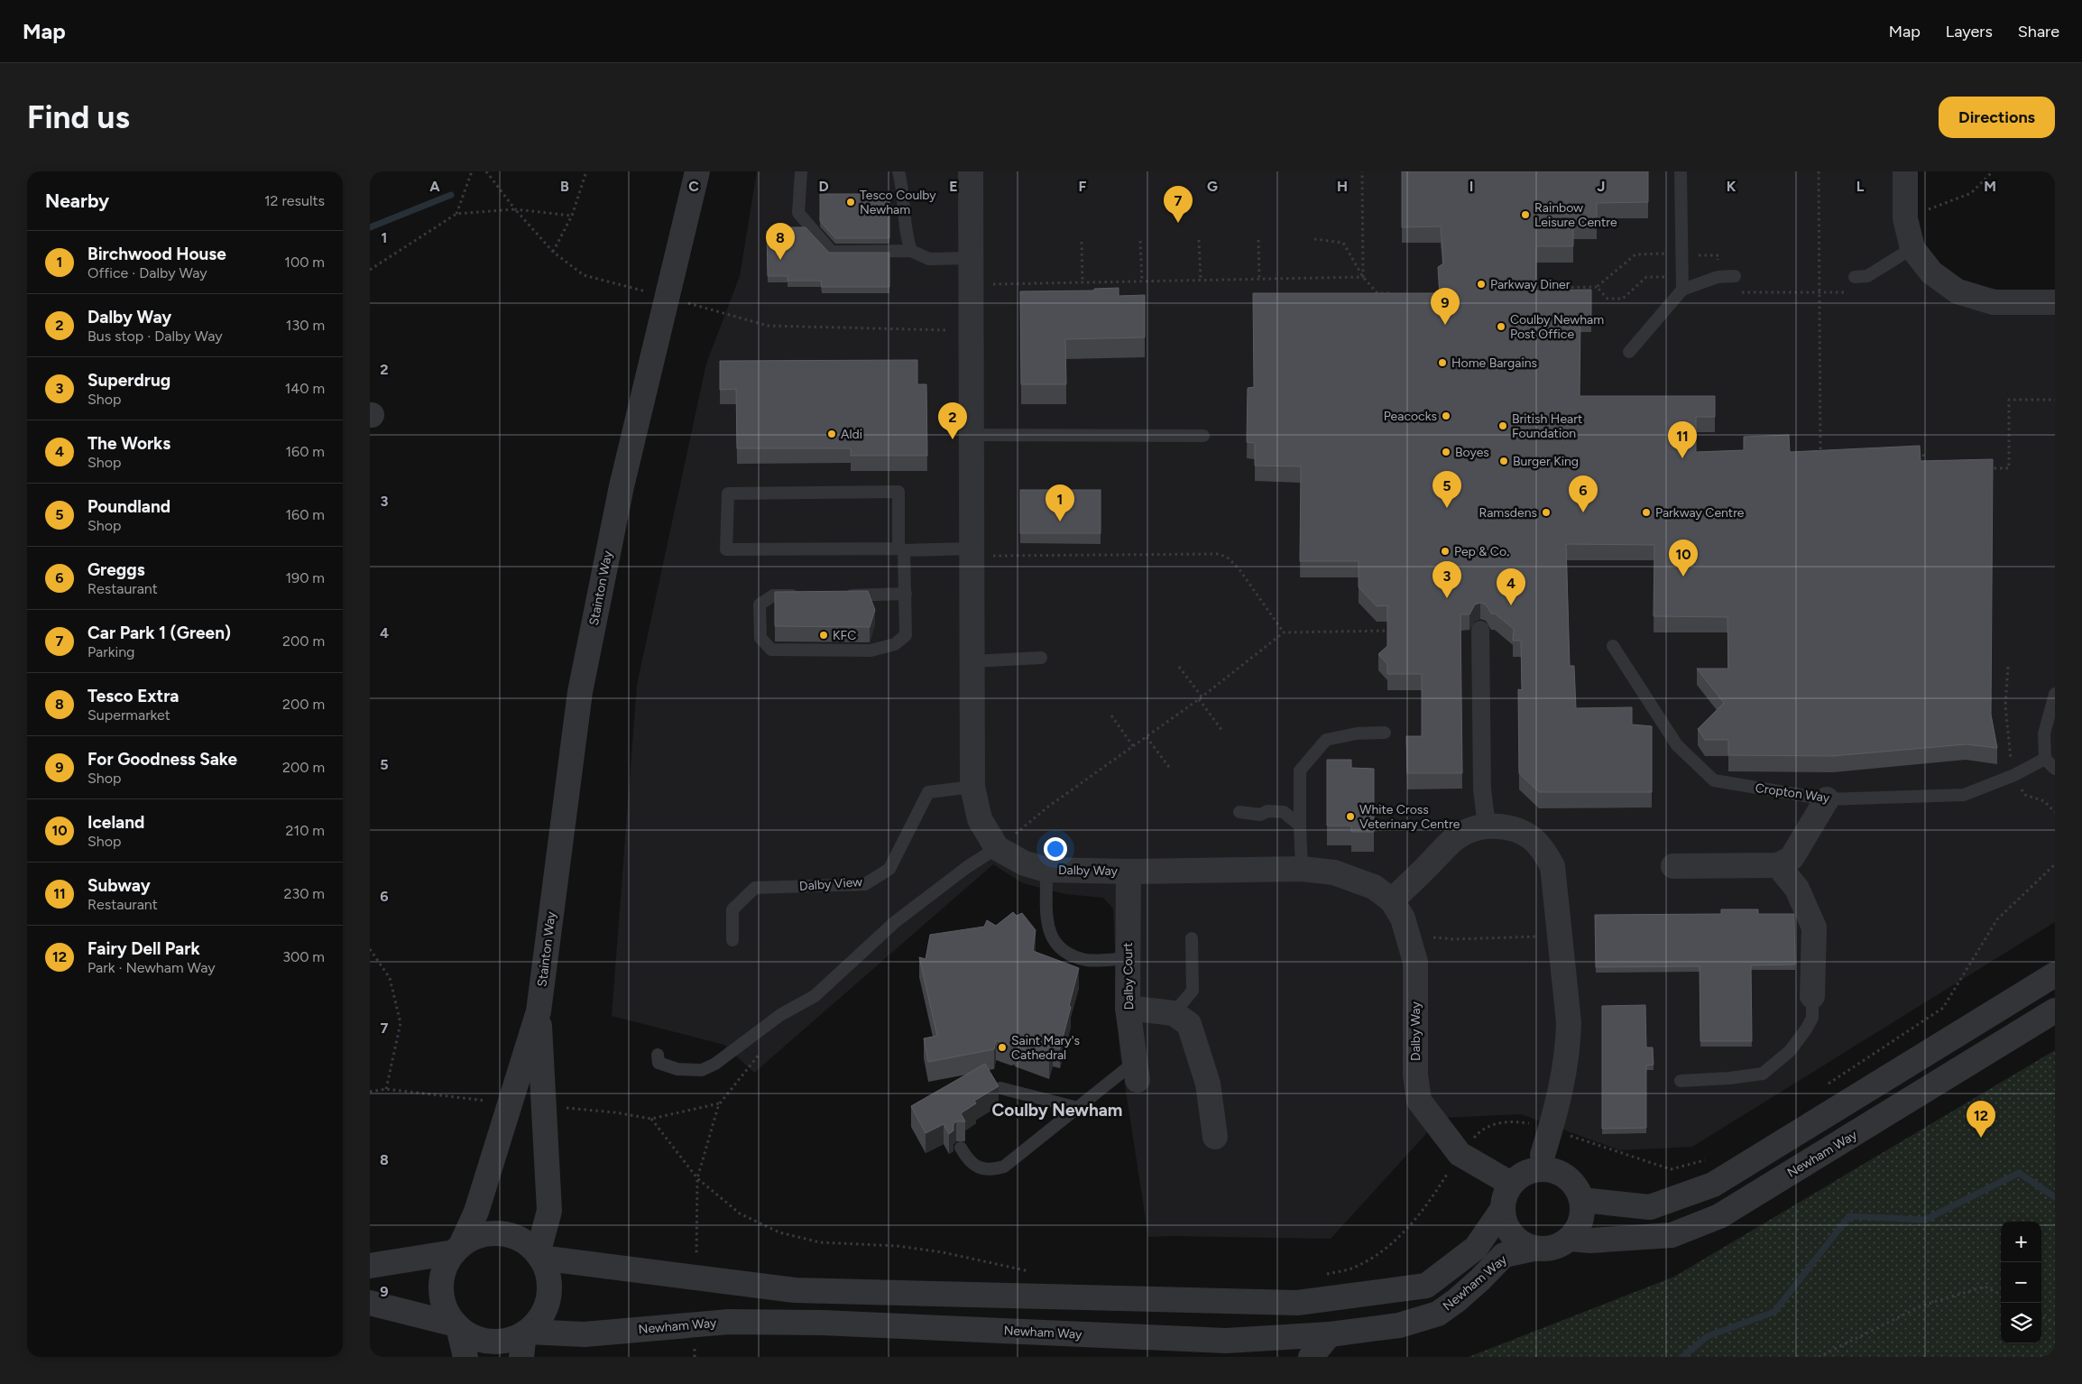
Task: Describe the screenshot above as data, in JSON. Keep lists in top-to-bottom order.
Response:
{
  "streets": {
    "street": [
      "Stainton Way",
      "Dalby Way",
      "Dalby Court",
      "Newham Way"
    ],
    "lane": ["Cropton Way", "Dalby View"]
  },
  "crossings": [
    ["Stainton Way", "Newham Way"],
    ["Dalby Way", "Dalby View"],
    ["Dalby Way", "Dalby Court"],
    ["Dalby Way", "Newham Way"]
  ],
  "districts": ["Coulby Newham"],
  "places": [
    "Tesco Coulby Newham",
    "Rainbow Leisure Centre",
    "Parkway Diner",
    "Coulby Newham Post Office",
    "Home Bargains",
    "Peacocks",
    "British Heart Foundation",
    "Aldi",
    "Boyes",
    "Burger King",
    "Ramsdens",
    "Parkway Centre",
    "Pep & Co.",
    "KFC",
    "White Cross Veterinary Centre",
    "Saint Mary's Cathedral"
  ],
  "page": {
    "header": "Map",
    "nav": ["Map", "Layers", "Share"],
    "buttons": "Directions",
    "title": "Find us",
    "heading": ["Nearby", "12 results"],
    "pins": [
      "7",
      "8",
      "9",
      "2",
      "11",
      "5",
      "6",
      "1",
      "10",
      "3",
      "4",
      "12"
    ],
    "list": [
      {
        "mark": "1",
        "name": "Birchwood House",
        "note": "Office · Dalby Way",
        "value": "100 m"
      },
      {
        "mark": "2",
        "name": "Dalby Way",
        "note": "Bus stop · Dalby Way",
        "value": "130 m"
      },
      {
        "mark": "3",
        "name": "Superdrug",
        "note": "Shop",
        "value": "140 m"
      },
      {
        "mark": "4",
        "name": "The Works",
        "note": "Shop",
        "value": "160 m"
      },
      {
        "mark": "5",
        "name": "Poundland",
        "note": "Shop",
        "value": "160 m"
      },
      {
        "mark": "6",
        "name": "Greggs",
        "note": "Restaurant",
        "value": "190 m"
      },
      {
        "mark": "7",
        "name": "Car Park 1 (Green)",
        "note": "Parking",
        "value": "200 m"
      },
      {
        "mark": "8",
        "name": "Tesco Extra",
        "note": "Supermarket",
        "value": "200 m"
      },
      {
        "mark": "9",
        "name": "For Goodness Sake",
        "note": "Shop",
        "value": "200 m"
      },
      {
        "mark": "10",
        "name": "Iceland",
        "note": "Shop",
        "value": "210 m"
      },
      {
        "mark": "11",
        "name": "Subway",
        "note": "Restaurant",
        "value": "230 m"
      },
      {
        "mark": "12",
        "name": "Fairy Dell Park",
        "note": "Park · Newham Way",
        "value": "300 m"
      }
    ],
    "map_buttons": ["+", "−"]
  },
  "grid": {
    "columns": [
      "A",
      "B",
      "C",
      "D",
      "E",
      "F",
      "G",
      "H",
      "I",
      "J",
      "K",
      "L",
      "M"
    ],
    "rows": [
      "1",
      "2",
      "3",
      "4",
      "5",
      "6",
      "7",
      "8",
      "9"
    ]
  }
}
